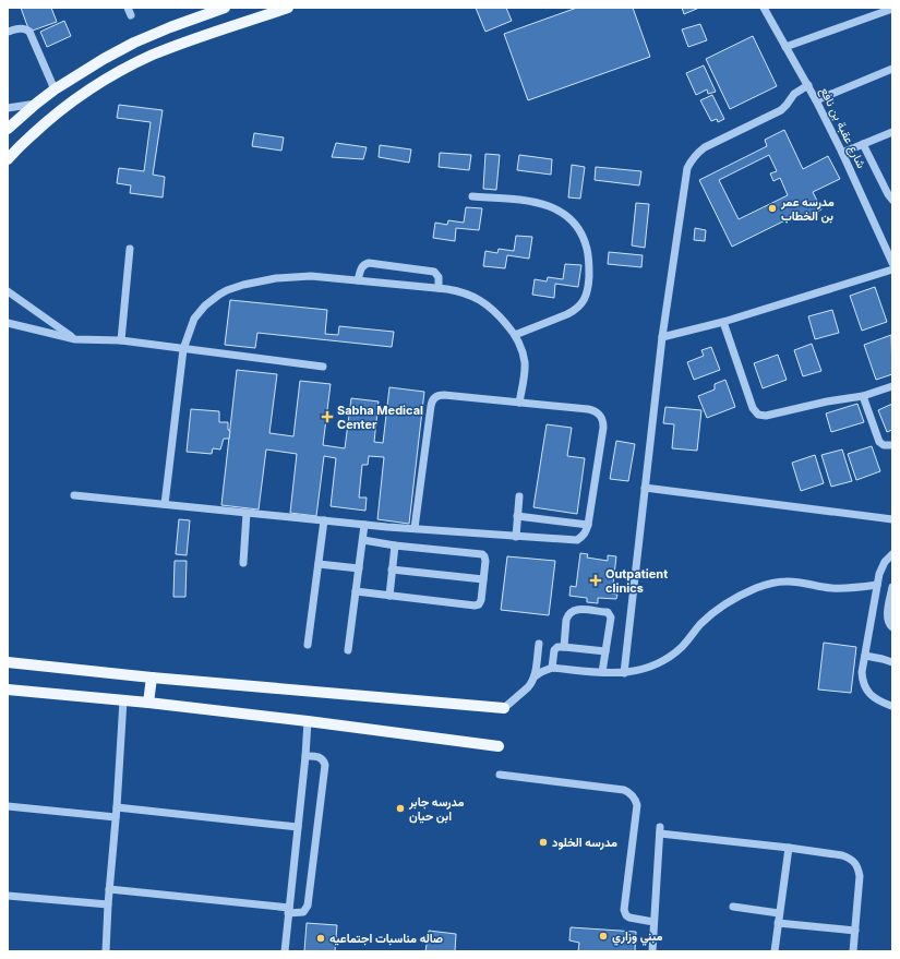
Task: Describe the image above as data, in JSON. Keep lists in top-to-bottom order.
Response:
{
  "streets": {
    "street": ["شارع عقبة بن نافع"]
  },
  "places": {
    "other": [
      "مدرسه عمر بن الخطاب",
      "مدرسه جابر ابن حيان",
      "مدرسه الخلود",
      "مبني وزاري",
      "صاله مناسبات اجتماعيه"
    ],
    "health": ["Sabha Medical Center", "Outpatient clinics"]
  }
}
